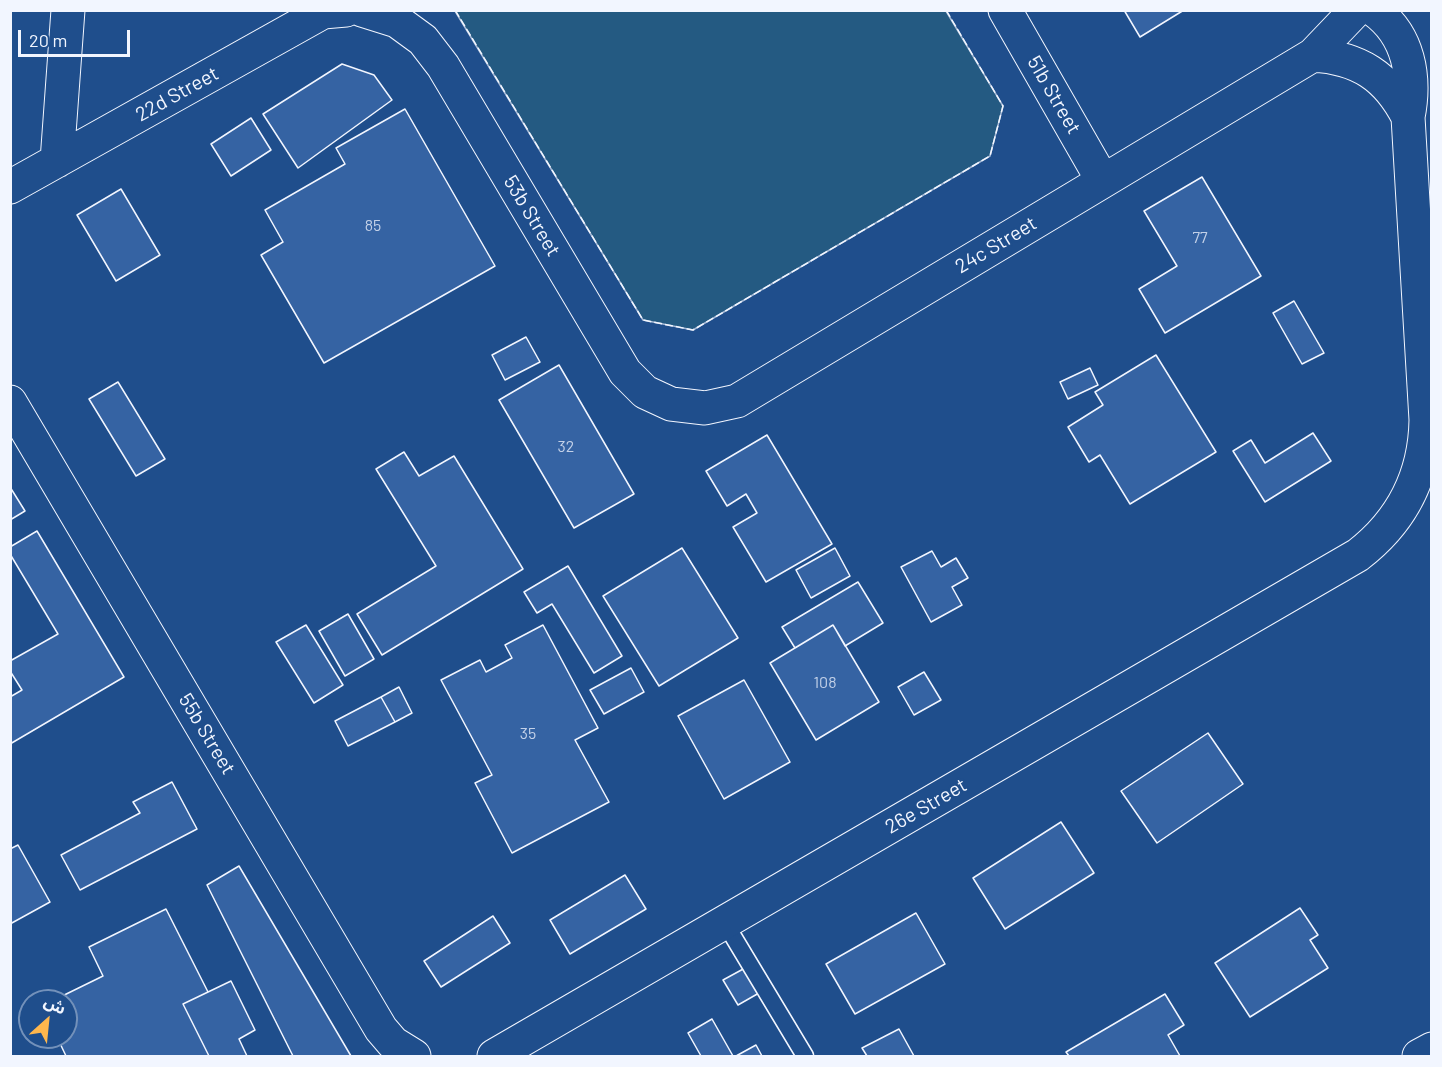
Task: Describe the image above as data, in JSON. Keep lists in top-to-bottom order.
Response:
{
  "streets": {
    "street": [
      "22d Street",
      "51b Street",
      "53b Street",
      "24c Street",
      "55b Street",
      "26e Street"
    ]
  },
  "crossings": [
    ["51b Street", "24c Street"],
    ["53b Street", "24c Street"]
  ],
  "house_numbers": [
    "85",
    "77",
    "32",
    "108",
    "35"
  ],
  "scale_bar": "20 m",
  "north": "top right"
}
